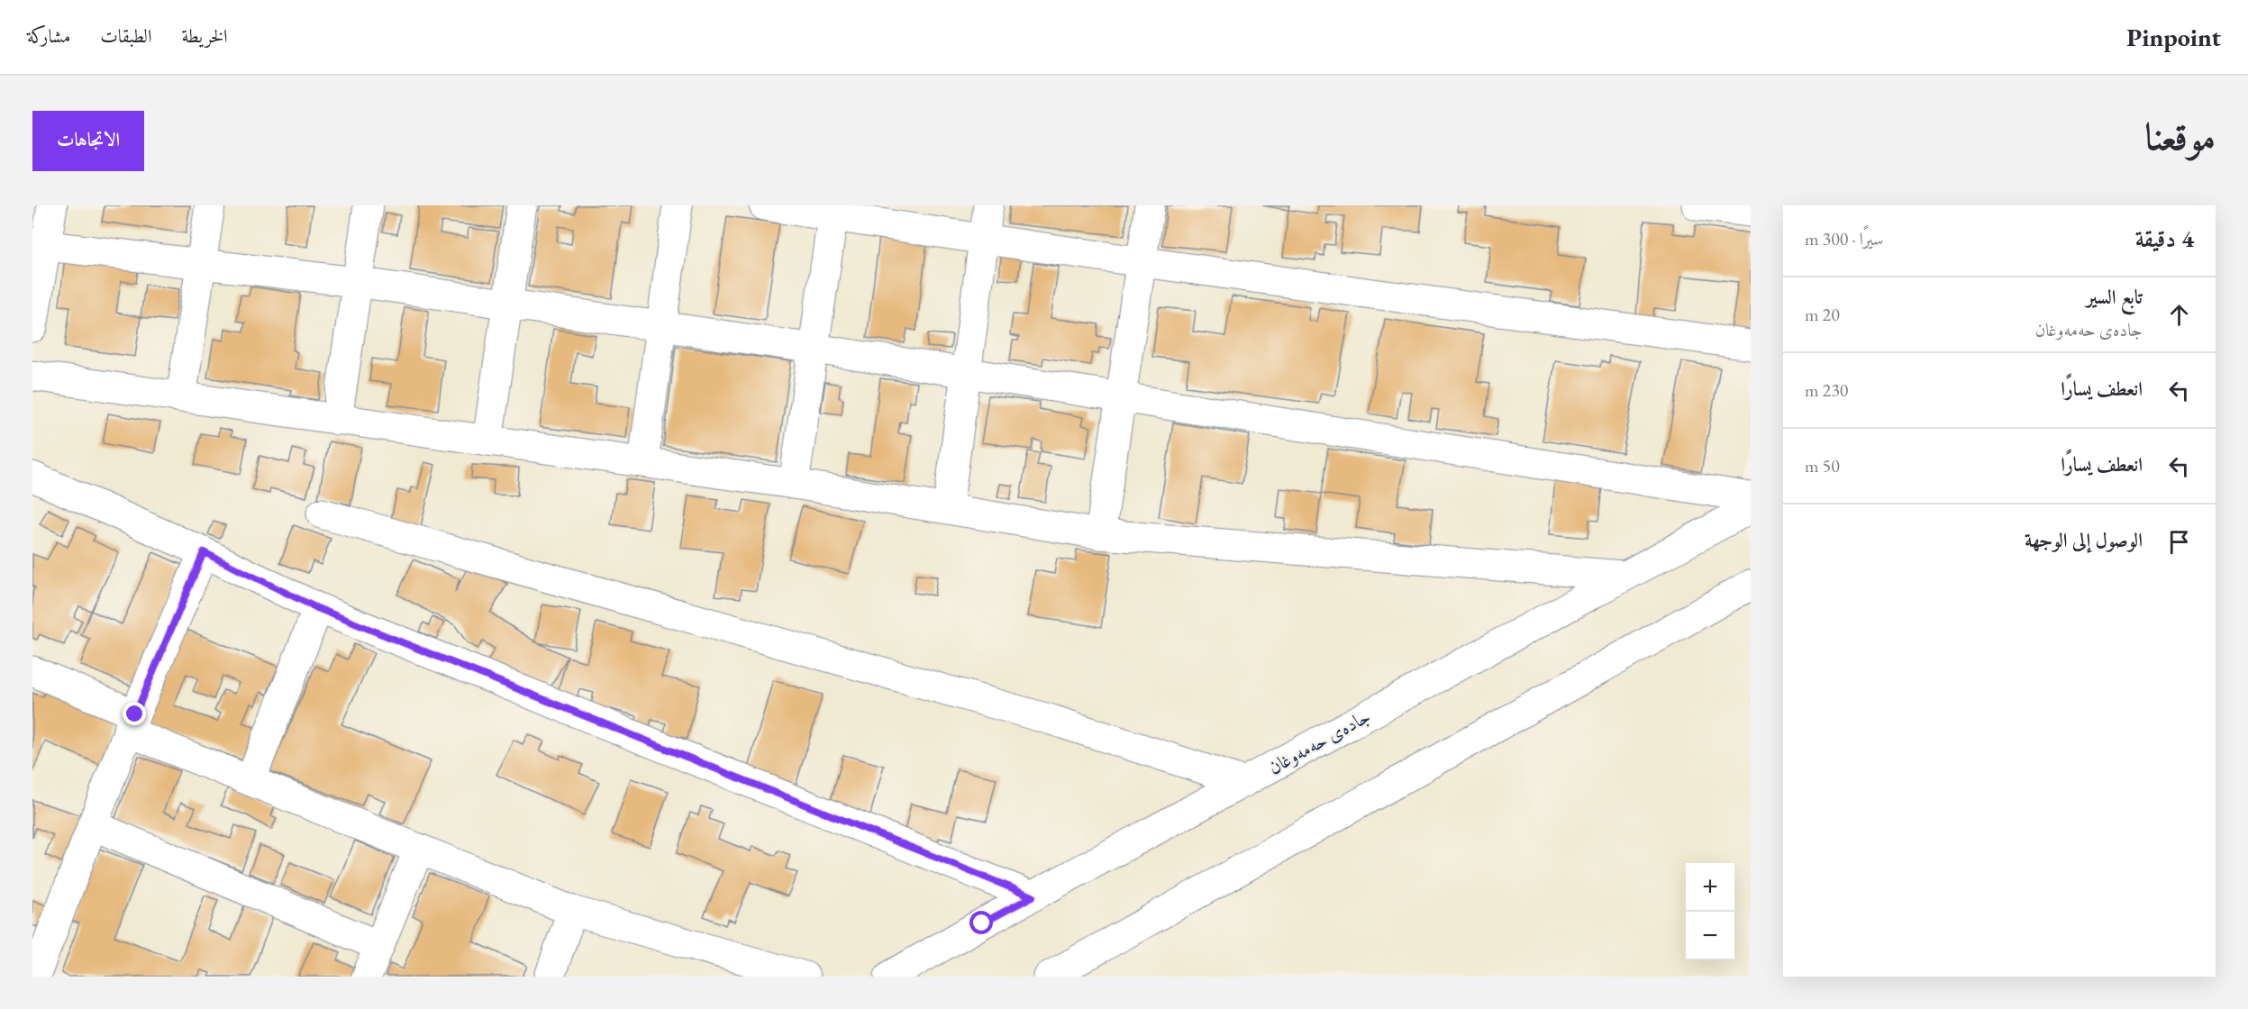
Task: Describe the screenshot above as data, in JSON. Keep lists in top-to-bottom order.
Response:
{
  "streets": {
    "street": ["جادەی حەمەوغان"]
  },
  "page": {
    "header": "Pinpoint",
    "nav": ["الخريطة", "الطبقات", "مشاركة"],
    "title": "موقعنا",
    "buttons": "الاتجاهات",
    "heading": ["4 دقيقة", "سيرًا · 300 m"],
    "list": [
      ["تابع السير", "جادەی حەمەوغان", "20 m"],
      ["انعطف يسارًا", "230 m"],
      ["انعطف يسارًا", "50 m"],
      "الوصول إلى الوجهة"
    ],
    "map_buttons": ["+", "−"]
  }
}
